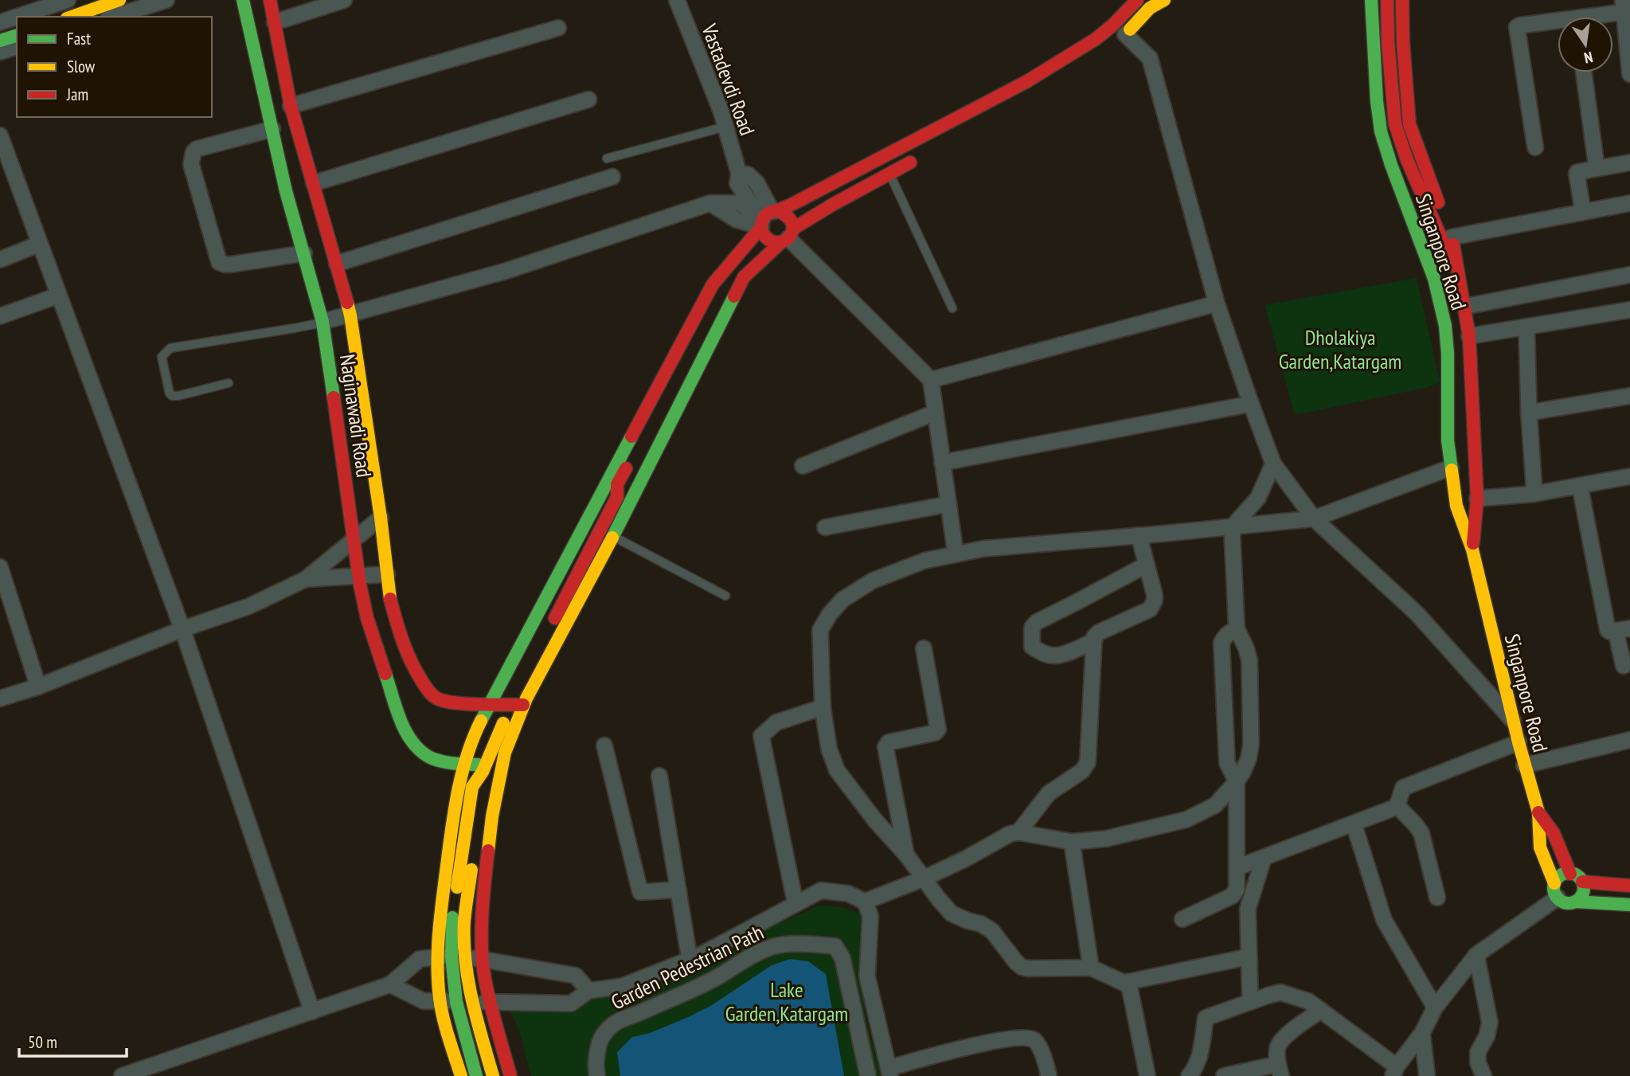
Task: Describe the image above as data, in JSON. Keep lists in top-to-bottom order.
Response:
{
  "streets": {
    "main road": ["Singanpore Road", "Naginawadi Road"],
    "street": ["Vastadevdi Road", "Garden Pedestrian Path"]
  },
  "parks": ["Dholakiya Garden,Katargam", "Lake Garden,Katargam"],
  "legend": ["Fast", "Slow", "Jam"],
  "scale_bar": "50 m",
  "north": "bottom"
}
